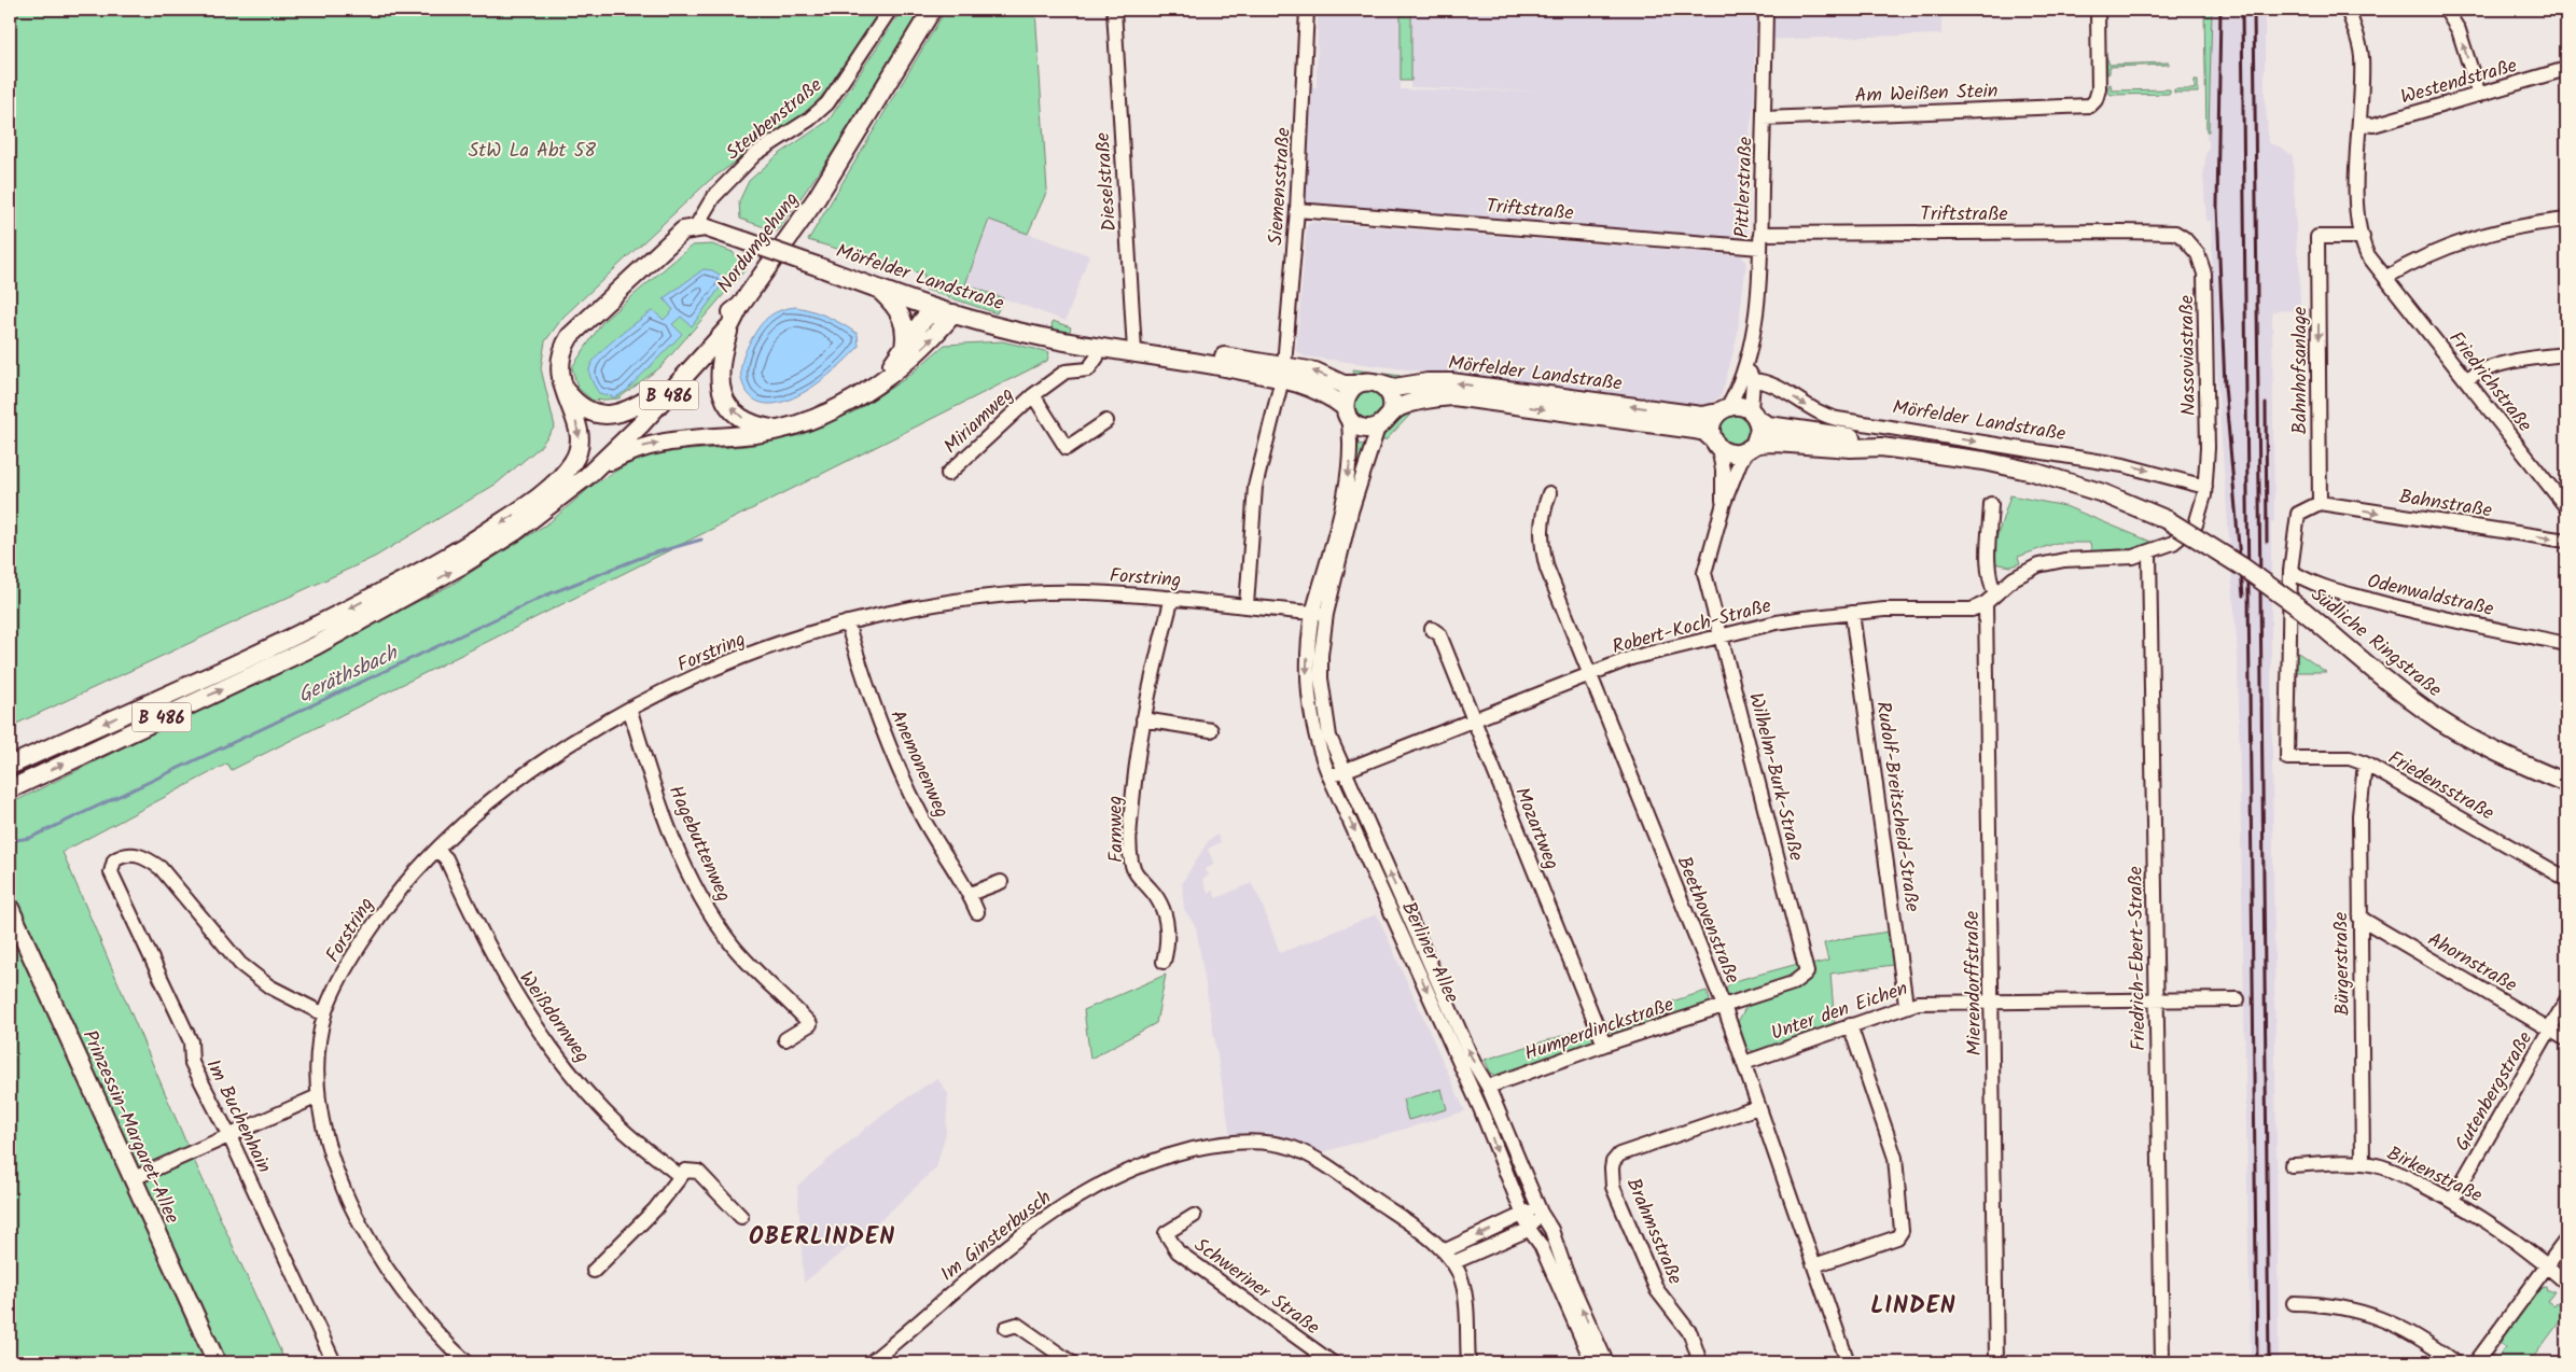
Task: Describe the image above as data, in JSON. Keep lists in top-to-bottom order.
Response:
{
  "streets": {
    "main road": [
      "Nordumgehung",
      "Mörfelder Landstraße",
      "B 486",
      "Südliche Ringstraße",
      "Prinzessin-Margaret-Allee"
    ],
    "street": [
      "Westendstraße",
      "Am Weißen Stein",
      "Steubenstraße",
      "Dieselstraße",
      "Siemensstraße",
      "Pittlerstraße",
      "Triftstraße",
      "Nassoviastraße",
      "Bahnhofsanlage",
      "Friedrichstraße",
      "Miriamweg",
      "Bahnstraße",
      "Forstring",
      "Odenwaldstraße",
      "Robert-Koch-Straße",
      "Anemonenweg",
      "Wilhelm-Burk-Straße",
      "Friedensstraße",
      "Rudolf-Breitscheid-Straße",
      "Mozartweg",
      "Farnweg",
      "Hagebuttenweg",
      "Beethovenstraße",
      "Berliner Allee",
      "Friedrich-Ebert-Straße",
      "Ahornstraße",
      "Bürgerstraße",
      "Mierendorffstraße",
      "Unter den Eichen",
      "Weißdornweg",
      "Humperdinckstraße",
      "Gutenbergstraße",
      "Im Buchenhain",
      "Birkenstraße",
      "Brahmsstraße",
      "Im Ginsterbusch",
      "Schweriner Straße"
    ]
  },
  "crossings": [
    ["Westendstraße", "Friedrichstraße"],
    ["Am Weißen Stein", "Pittlerstraße"],
    ["Steubenstraße", "Mörfelder Landstraße"],
    ["Dieselstraße", "Mörfelder Landstraße"],
    ["Siemensstraße", "Triftstraße"],
    ["Siemensstraße", "Mörfelder Landstraße"],
    ["Siemensstraße", "Forstring"],
    ["Pittlerstraße", "Triftstraße"],
    ["Pittlerstraße", "Mörfelder Landstraße"],
    ["Pittlerstraße", "Wilhelm-Burk-Straße"],
    ["Triftstraße", "Nassoviastraße"],
    ["Nordumgehung", "B 486"],
    ["Mörfelder Landstraße", "Nassoviastraße"],
    ["Mörfelder Landstraße", "Miriamweg"],
    ["Mörfelder Landstraße", "Südliche Ringstraße"],
    ["Mörfelder Landstraße", "Wilhelm-Burk-Straße"],
    ["Mörfelder Landstraße", "Berliner Allee"],
    ["Nassoviastraße", "Robert-Koch-Straße"],
    ["Nassoviastraße", "Friedrich-Ebert-Straße"],
    ["Nassoviastraße", "Mierendorffstraße"],
    ["Bahnhofsanlage", "Friedrichstraße"],
    ["Bahnhofsanlage", "Bahnstraße"],
    ["Forstring", "Anemonenweg"],
    ["Forstring", "Farnweg"],
    ["Forstring", "Hagebuttenweg"],
    ["Forstring", "Berliner Allee"],
    ["Forstring", "Weißdornweg"],
    ["Forstring", "Im Buchenhain"],
    ["Odenwaldstraße", "Friedensstraße"],
    ["Robert-Koch-Straße", "Wilhelm-Burk-Straße"],
    ["Robert-Koch-Straße", "Rudolf-Breitscheid-Straße"],
    ["Robert-Koch-Straße", "Mozartweg"],
    ["Robert-Koch-Straße", "Beethovenstraße"],
    ["Robert-Koch-Straße", "Berliner Allee"],
    ["Robert-Koch-Straße", "Mierendorffstraße"],
    ["Wilhelm-Burk-Straße", "Beethovenstraße"],
    ["Wilhelm-Burk-Straße", "Humperdinckstraße"],
    ["Friedensstraße", "Bürgerstraße"],
    ["Rudolf-Breitscheid-Straße", "Unter den Eichen"],
    ["Mozartweg", "Humperdinckstraße"],
    ["Beethovenstraße", "Unter den Eichen"],
    ["Beethovenstraße", "Humperdinckstraße"],
    ["Beethovenstraße", "Brahmsstraße"],
    ["Berliner Allee", "Humperdinckstraße"],
    ["Friedrich-Ebert-Straße", "Unter den Eichen"],
    ["Ahornstraße", "Bürgerstraße"],
    ["Ahornstraße", "Gutenbergstraße"],
    ["Bürgerstraße", "Birkenstraße"],
    ["Mierendorffstraße", "Unter den Eichen"],
    ["Gutenbergstraße", "Birkenstraße"]
  ],
  "one_way": ["Bahnhofsanlage", "Bahnstraße"],
  "districts": ["OBERLINDEN", "LINDEN"],
  "water": ["Geräthsbach"],
  "parks": ["StW La Abt 58"]
}
